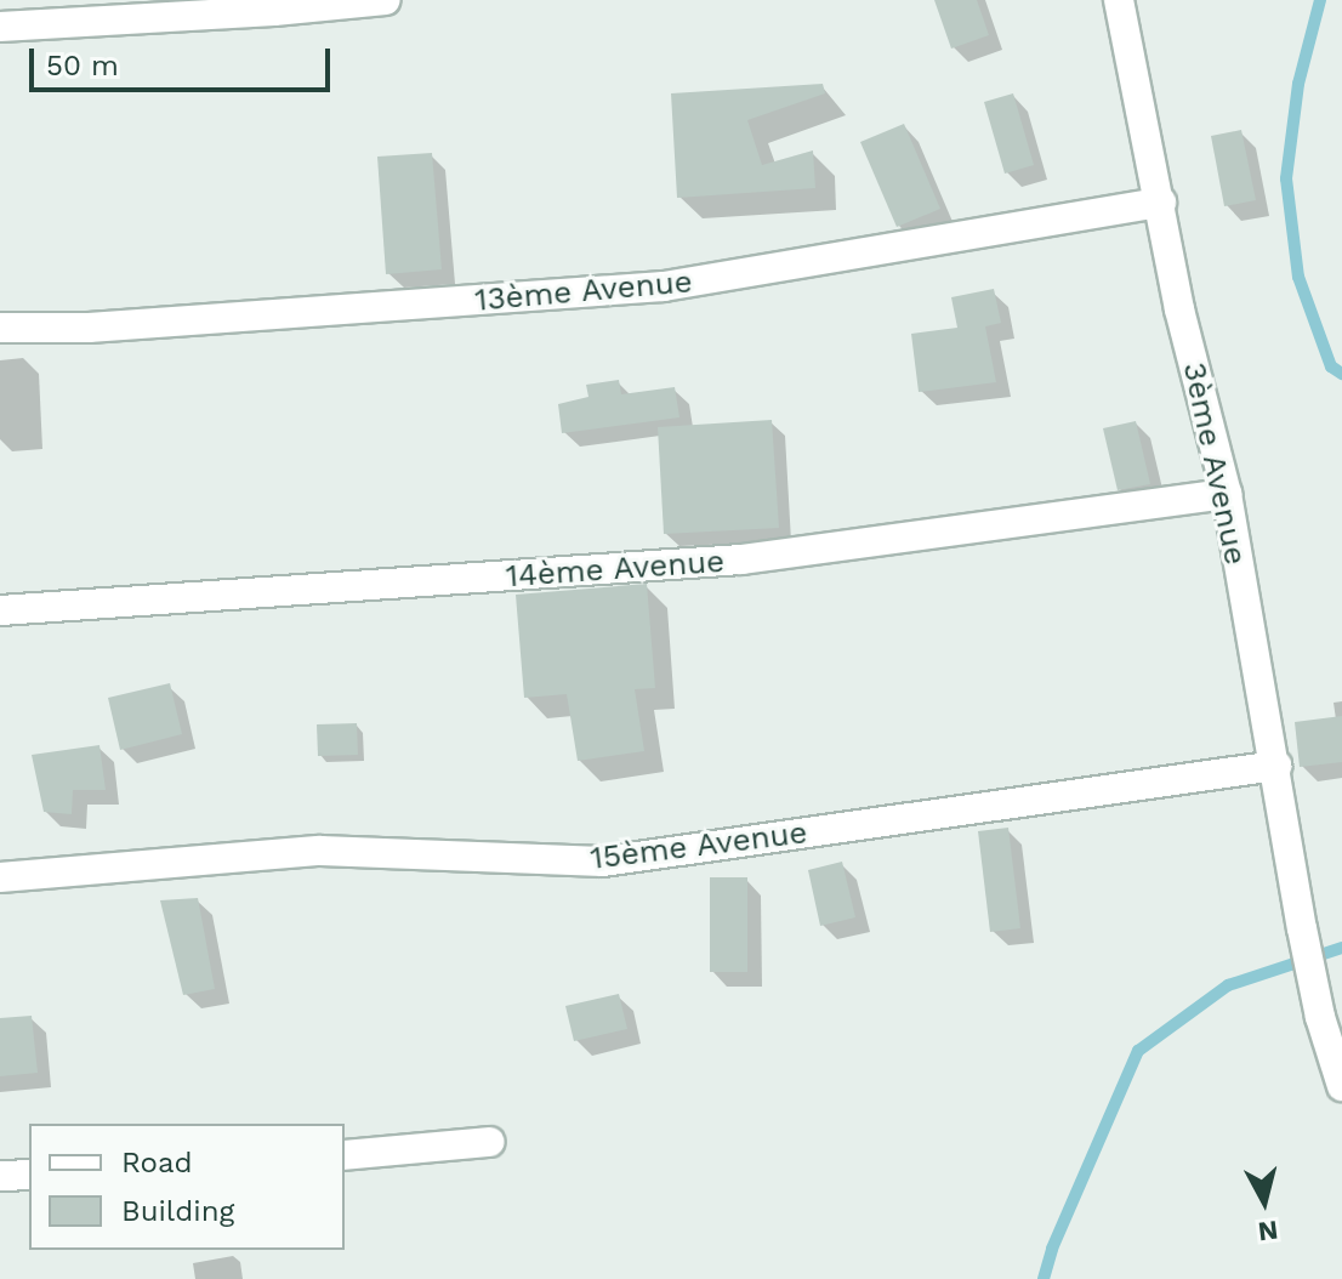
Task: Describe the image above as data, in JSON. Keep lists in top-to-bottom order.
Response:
{
  "streets": {
    "street": [
      "13ème Avenue",
      "3ème Avenue",
      "14ème Avenue",
      "15ème Avenue"
    ]
  },
  "crossings": [
    ["13ème Avenue", "3ème Avenue"],
    ["3ème Avenue", "14ème Avenue"],
    ["3ème Avenue", "15ème Avenue"]
  ],
  "legend": ["Road", "Building"],
  "scale_bar": "50 m",
  "north": "bottom"
}
